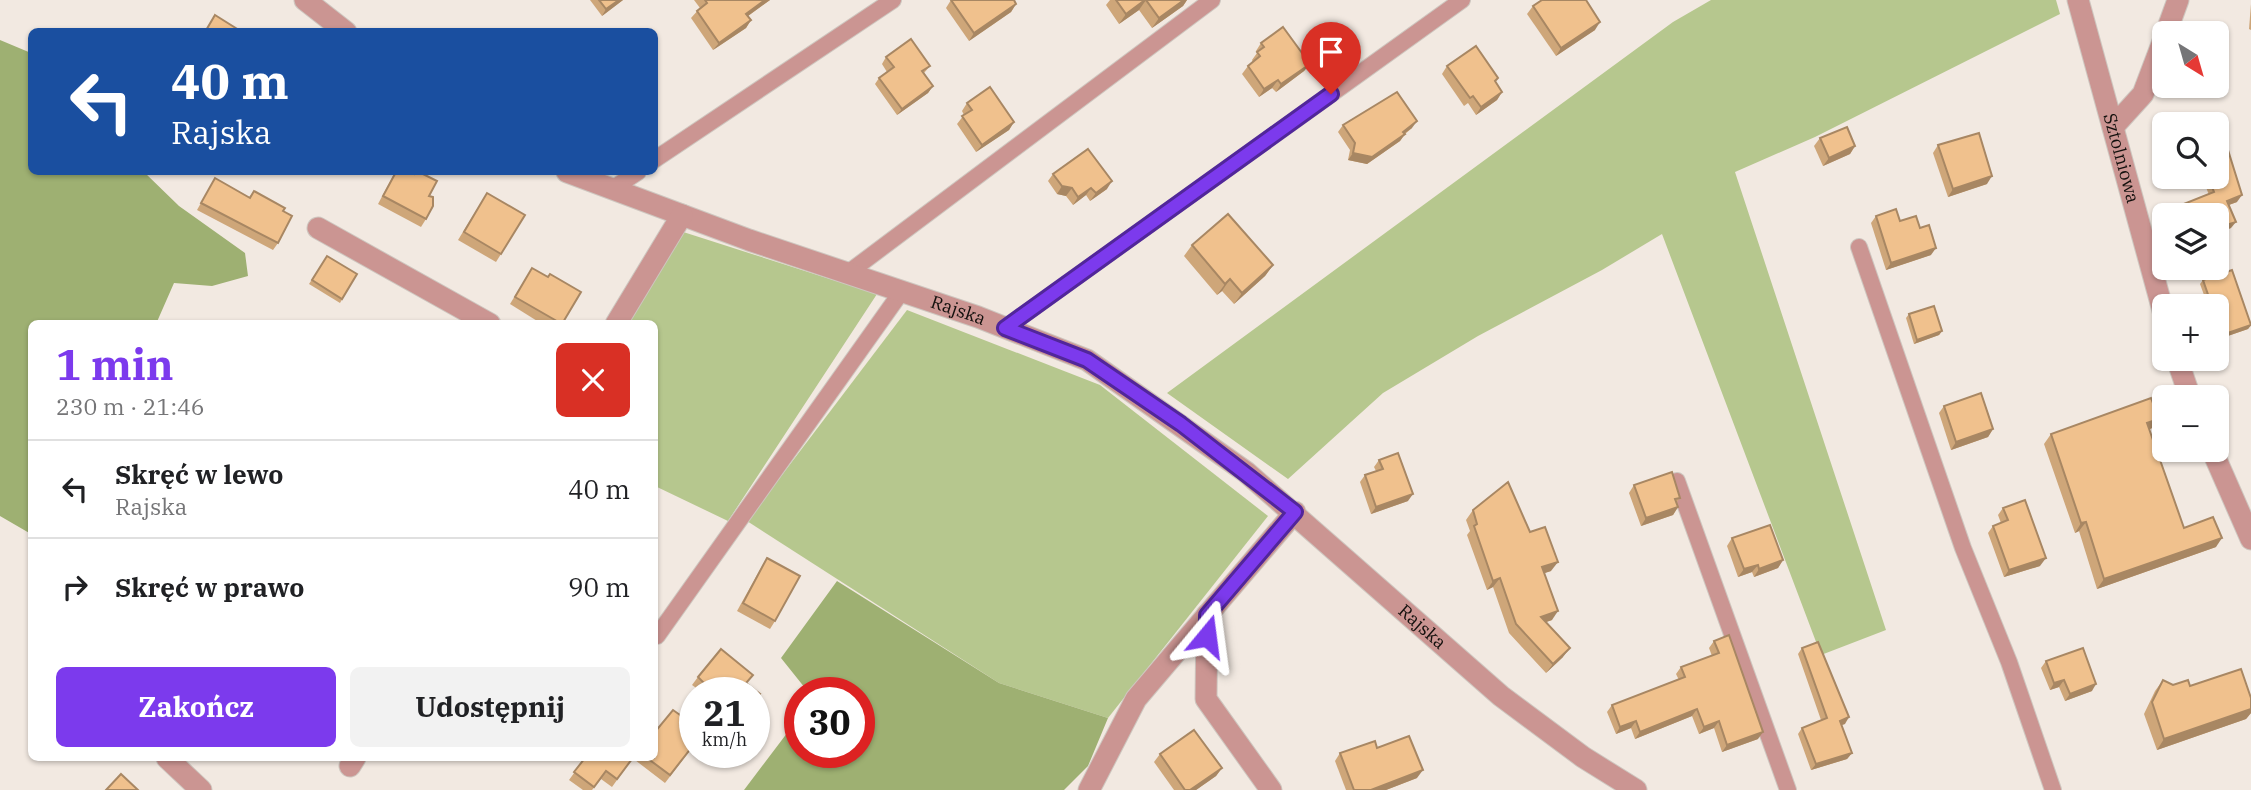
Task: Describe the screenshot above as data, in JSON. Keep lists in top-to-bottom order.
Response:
{
  "streets": {
    "street": ["Sztolniowa", "Rajska"]
  },
  "north": "bottom right",
  "page": {
    "map_buttons": ["+", "−"],
    "turn": ["40 m", "Rajska"],
    "heading": ["1 min", "230 m · 21:46"],
    "list": [
      {
        "name": "Skręć w lewo",
        "note": "Rajska",
        "value": "40 m"
      },
      {
        "name": "Skręć w prawo",
        "value": "90 m"
      }
    ],
    "buttons": ["Zakończ", "Udostępnij"],
    "speed": "21 km/h",
    "limit": "30"
  }
}
